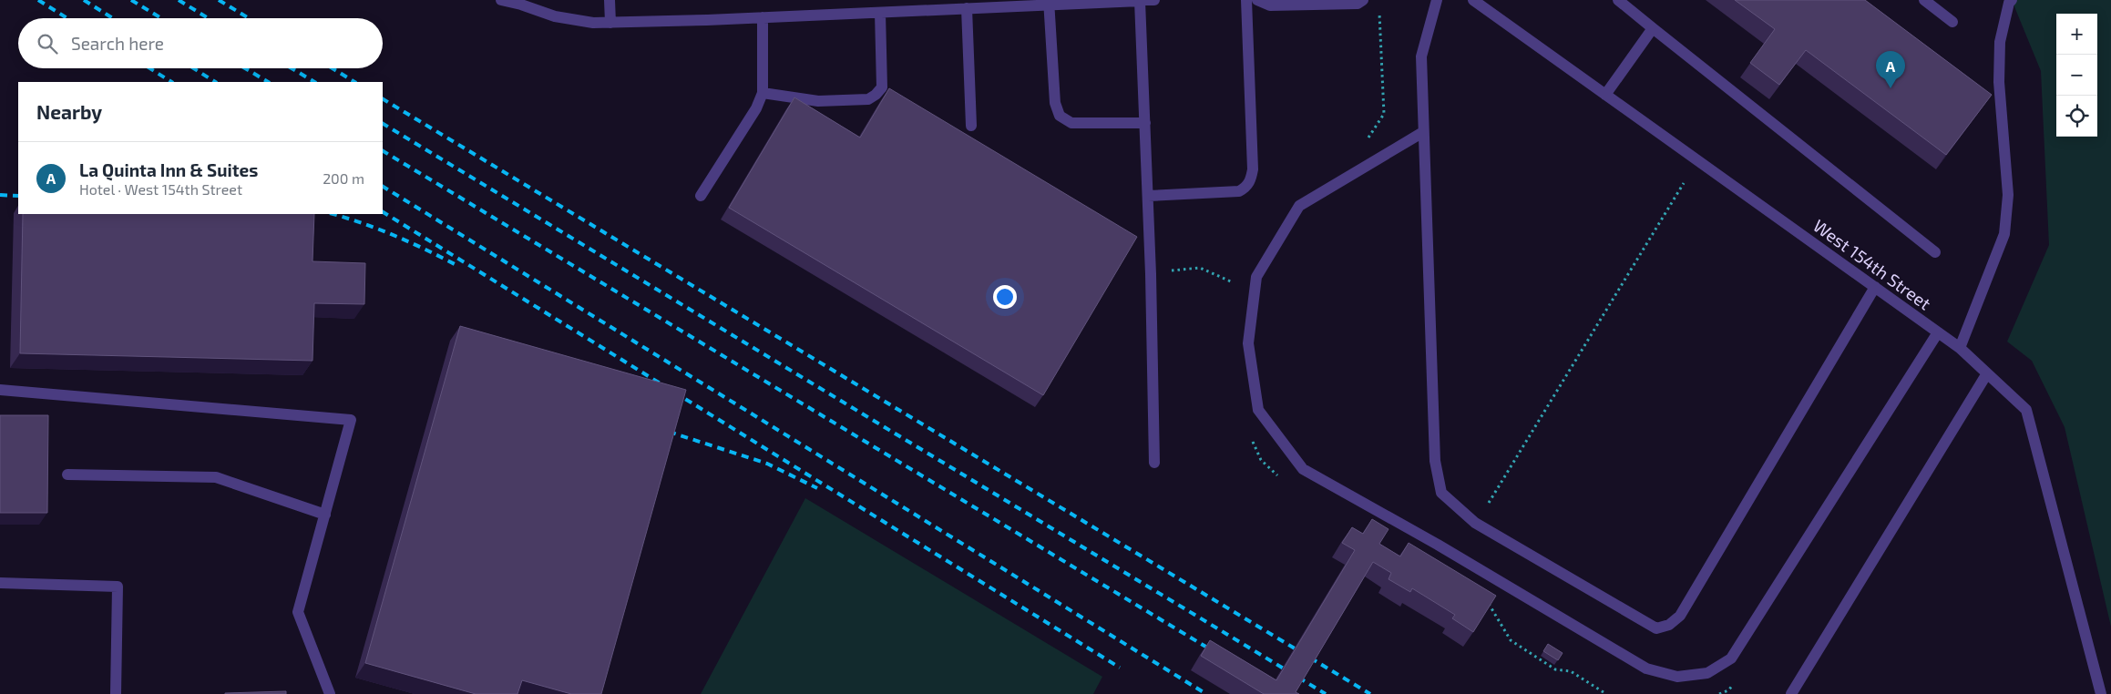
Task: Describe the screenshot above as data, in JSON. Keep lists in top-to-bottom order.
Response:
{
  "streets": {
    "street": ["West 154th Street"]
  },
  "page": {
    "map_buttons": ["+", "−"],
    "search": "Search here",
    "pins": "A",
    "heading": "Nearby",
    "list": [
      {
        "mark": "A",
        "name": "La Quinta Inn & Suites",
        "note": "Hotel · West 154th Street",
        "value": "200 m"
      }
    ]
  }
}
